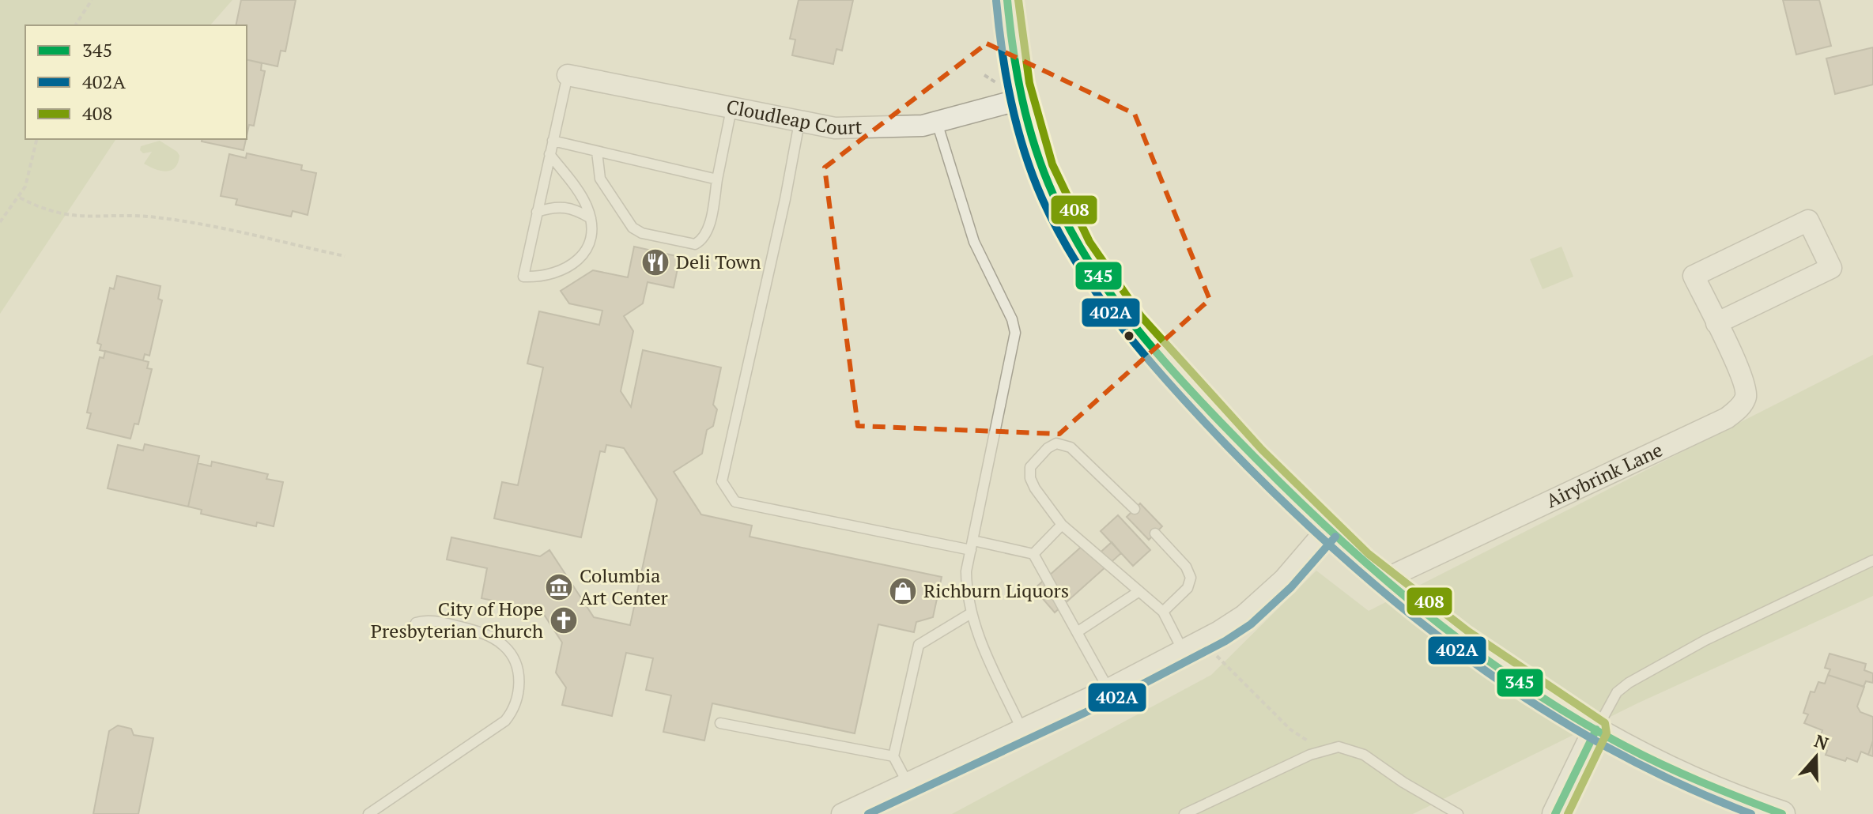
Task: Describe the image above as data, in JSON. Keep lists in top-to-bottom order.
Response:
{
  "streets": {
    "street": ["Cloudleap Court", "Airybrink Lane"]
  },
  "places": {
    "restaurant": ["Deli Town"],
    "museum": ["Columbia Art Center"],
    "shop": ["Richburn Liquors"],
    "church": ["City of Hope Presbyterian Church"]
  },
  "lines": ["transit line 345", "transit line 408", "transit line 402A"],
  "legend": ["345", "402A", "408"],
  "north": "top"
}
